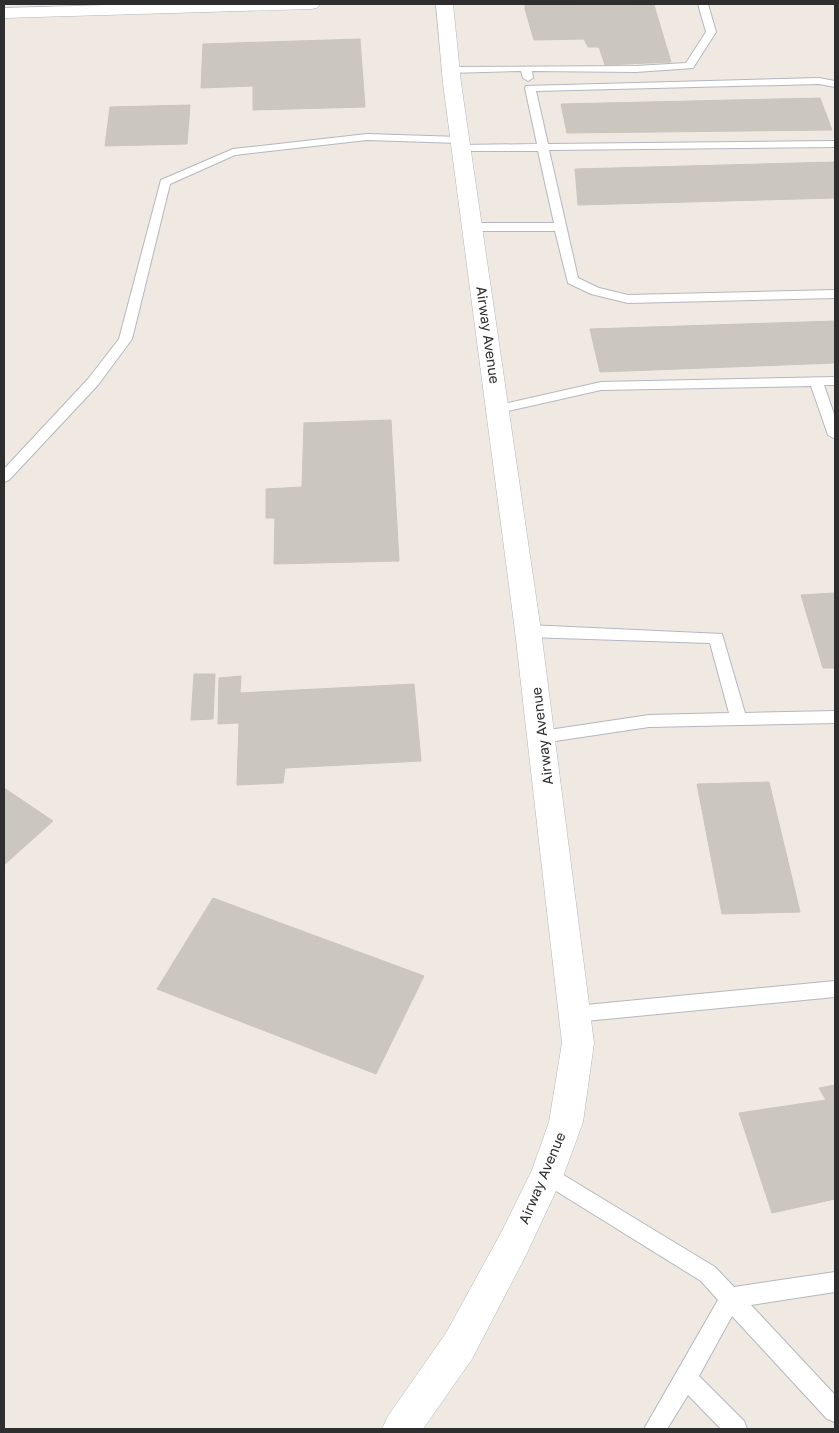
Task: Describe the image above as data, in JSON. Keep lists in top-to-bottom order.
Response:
{
  "streets": {
    "street": ["Airway Avenue"]
  }
}
